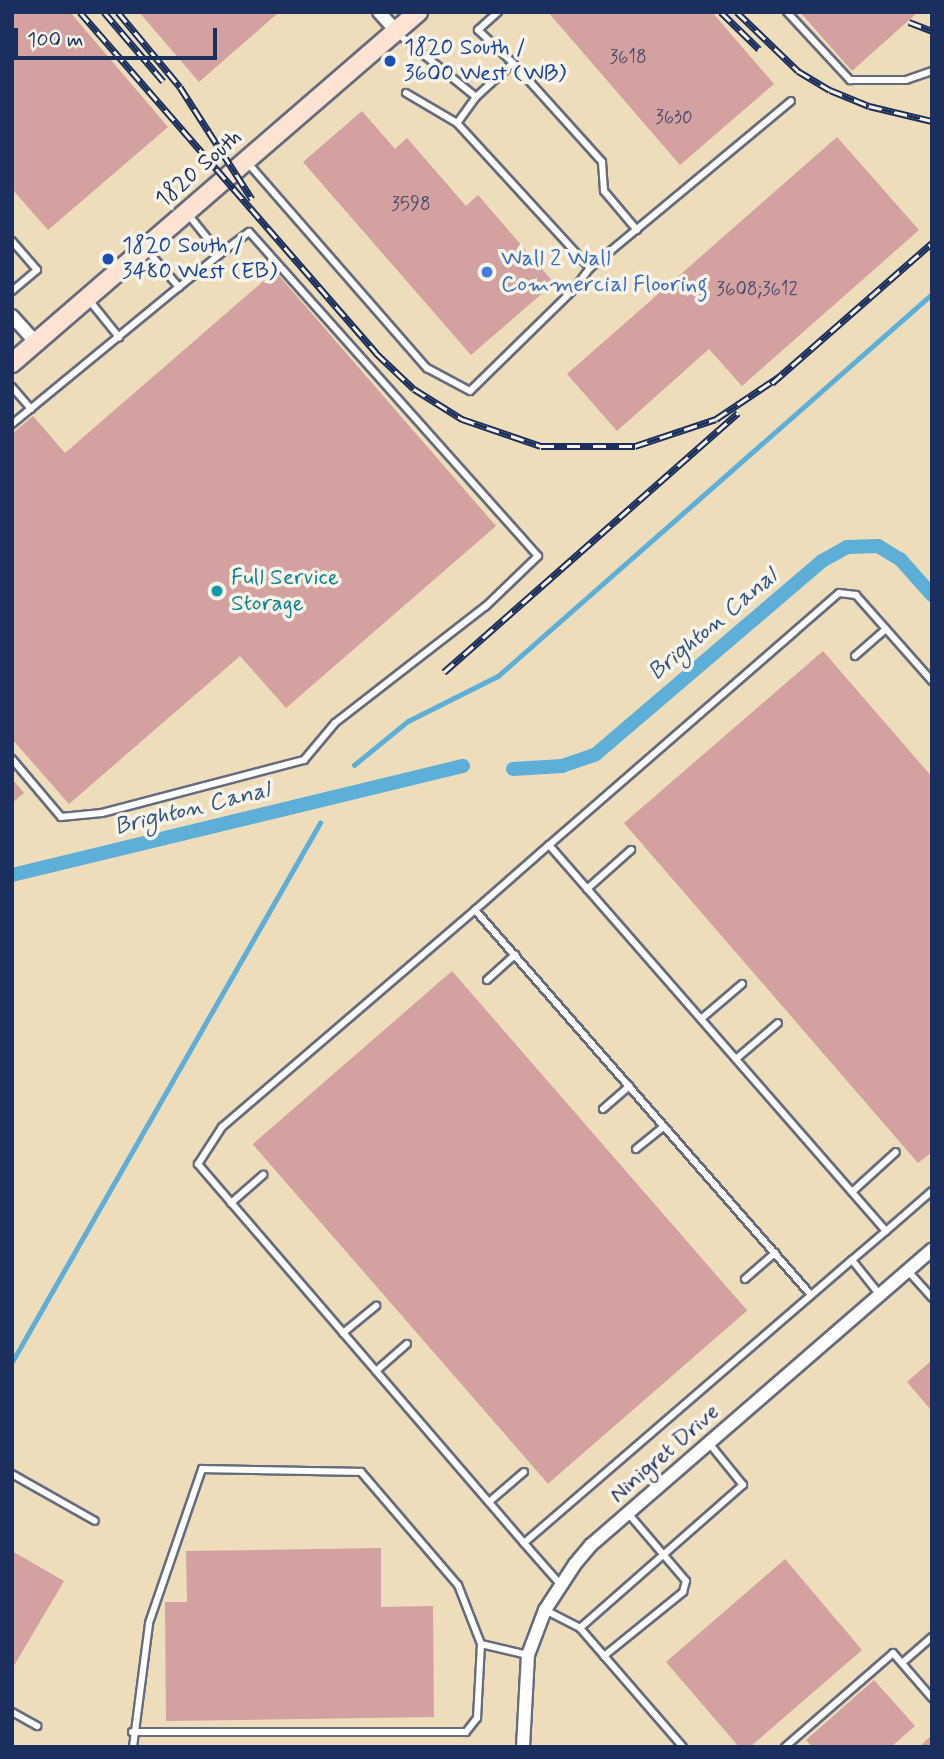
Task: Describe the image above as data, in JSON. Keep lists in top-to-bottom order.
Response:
{
  "streets": {
    "street": ["1820 South", "Ninigret Drive"]
  },
  "water": ["Brighton Canal"],
  "places": [
    "1820 South / 3600 West (WB)",
    "1820 South / 3480 West (EB)",
    "Wall 2 Wall Commercial Flooring",
    "Full Service Storage"
  ],
  "house_numbers": [
    "3618",
    "3630",
    "3598",
    "3608;3612"
  ],
  "scale_bar": "100 m"
}
